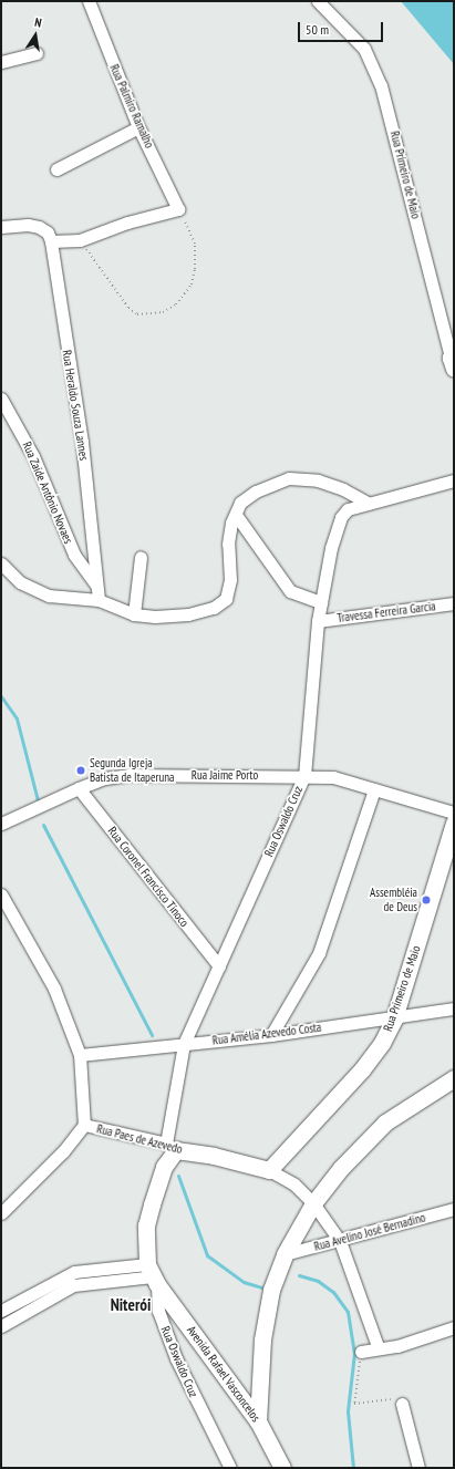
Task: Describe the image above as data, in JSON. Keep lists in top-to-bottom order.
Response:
{
  "streets": {
    "main road": [
      "Rua Primeiro de Maio",
      "Rua Oswaldo Cruz",
      "Rua Paes de Azevedo",
      "Avenida Rafael Vasconcelos"
    ],
    "street": [
      "Rua Palmiro Ramalho",
      "Rua Heraldo Souza Lannes",
      "Rua Zaíde Antônio Novaes",
      "Travessa Ferreira Garcia",
      "Rua Jaime Porto",
      "Rua Coronel Francisco Tinoco",
      "Rua Amélia Azevedo Costa",
      "Rua Avelino José Bernadino"
    ]
  },
  "crossings": [
    ["Rua Primeiro de Maio", "Rua Amélia Azevedo Costa"],
    ["Rua Primeiro de Maio", "Rua Paes de Azevedo"],
    ["Rua Heraldo Souza Lannes", "Rua Zaíde Antônio Novaes"],
    ["Travessa Ferreira Garcia", "Rua Oswaldo Cruz"],
    ["Rua Jaime Porto", "Rua Oswaldo Cruz"],
    ["Rua Jaime Porto", "Rua Coronel Francisco Tinoco"],
    ["Rua Oswaldo Cruz", "Rua Coronel Francisco Tinoco"],
    ["Rua Oswaldo Cruz", "Rua Amélia Azevedo Costa"],
    ["Rua Oswaldo Cruz", "Rua Paes de Azevedo"],
    ["Rua Oswaldo Cruz", "Avenida Rafael Vasconcelos"],
    ["Rua Paes de Azevedo", "Rua Avelino José Bernadino"]
  ],
  "districts": ["Niterói"],
  "places": ["Segunda Igreja Batista de Itaperuna", "Assembléia de Deus"],
  "scale_bar": "50 m",
  "north": "top"
}
